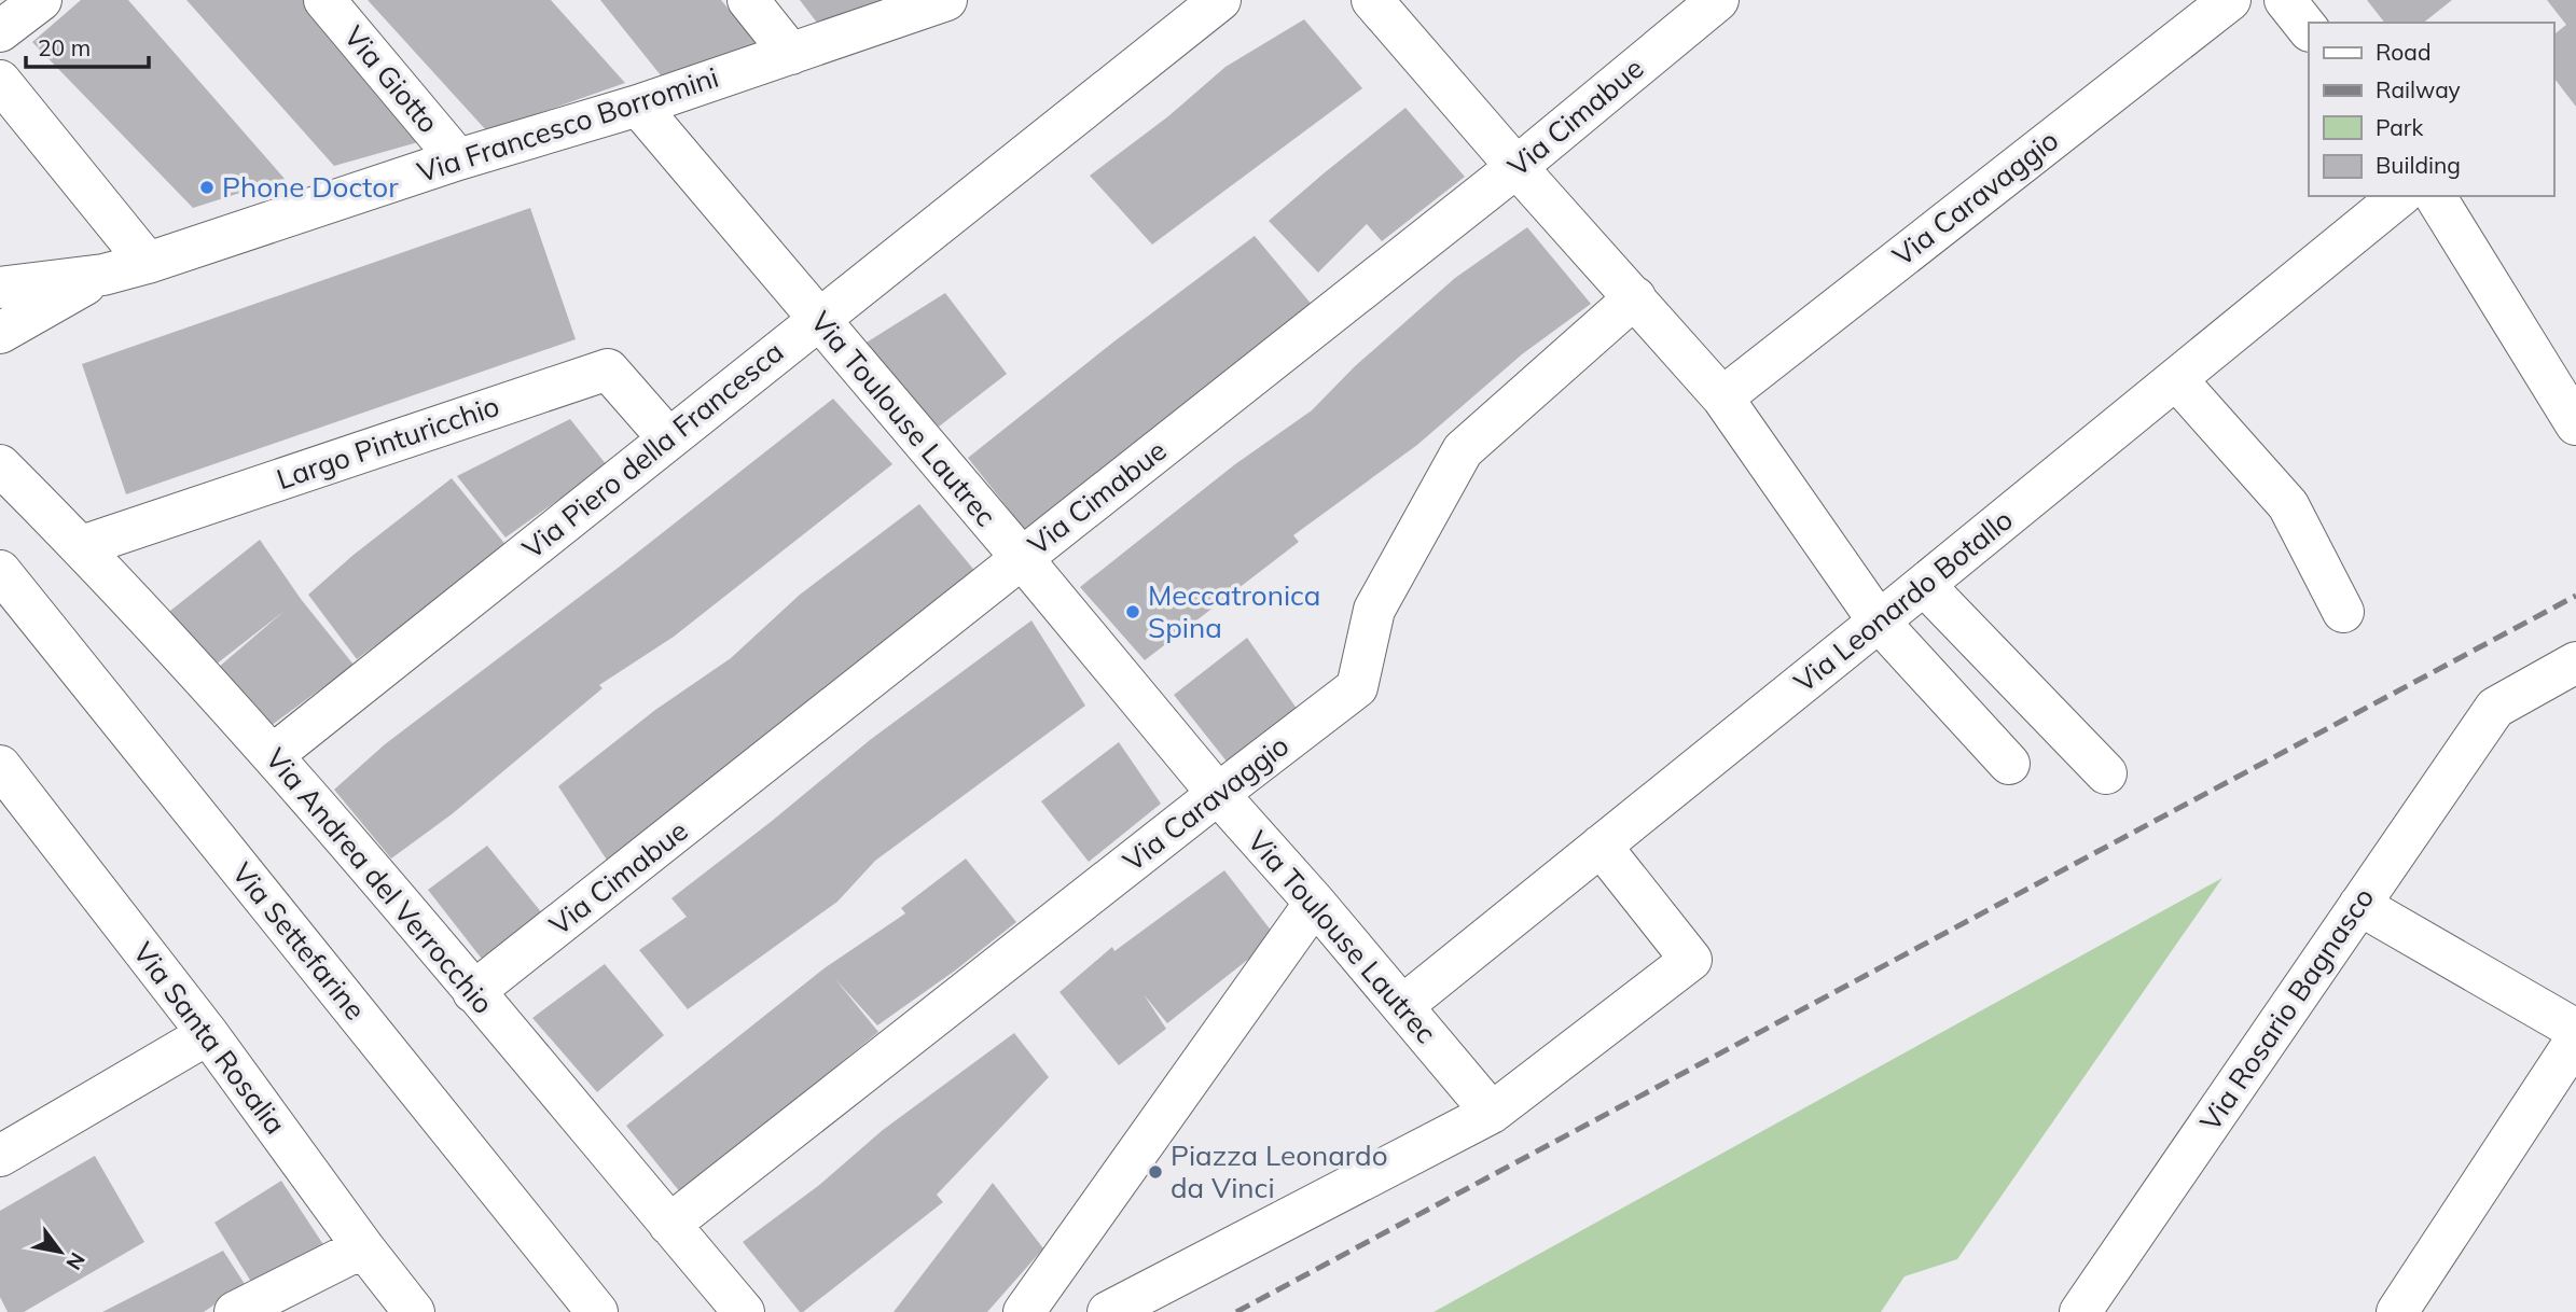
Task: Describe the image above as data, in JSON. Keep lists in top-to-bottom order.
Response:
{
  "streets": {
    "street": [
      "Via Giotto",
      "Via Cimabue",
      "Via Francesco Borromini",
      "Via Caravaggio",
      "Via Toulouse Lautrec",
      "Largo Pinturicchio",
      "Via Piero della Francesca",
      "Via Leonardo Botallo",
      "Via Andrea del Verrocchio",
      "Via Settefarine",
      "Via Rosario Bagnasco",
      "Via Santa Rosalia"
    ]
  },
  "crossings": [
    ["Via Giotto", "Via Francesco Borromini"],
    ["Via Cimabue", "Via Toulouse Lautrec"],
    ["Via Cimabue", "Via Andrea del Verrocchio"],
    ["Via Francesco Borromini", "Via Toulouse Lautrec"],
    ["Via Caravaggio", "Via Toulouse Lautrec"],
    ["Via Caravaggio", "Via Andrea del Verrocchio"],
    ["Via Toulouse Lautrec", "Via Piero della Francesca"],
    ["Via Toulouse Lautrec", "Via Leonardo Botallo"],
    ["Largo Pinturicchio", "Via Piero della Francesca"],
    ["Largo Pinturicchio", "Via Andrea del Verrocchio"],
    ["Via Piero della Francesca", "Via Andrea del Verrocchio"]
  ],
  "places": ["Phone Doctor", "Meccatronica Spina", "Piazza Leonardo da Vinci"],
  "legend": [
    "Road",
    "Railway",
    "Park",
    "Building"
  ],
  "scale_bar": "20 m",
  "north": "bottom right"
}
